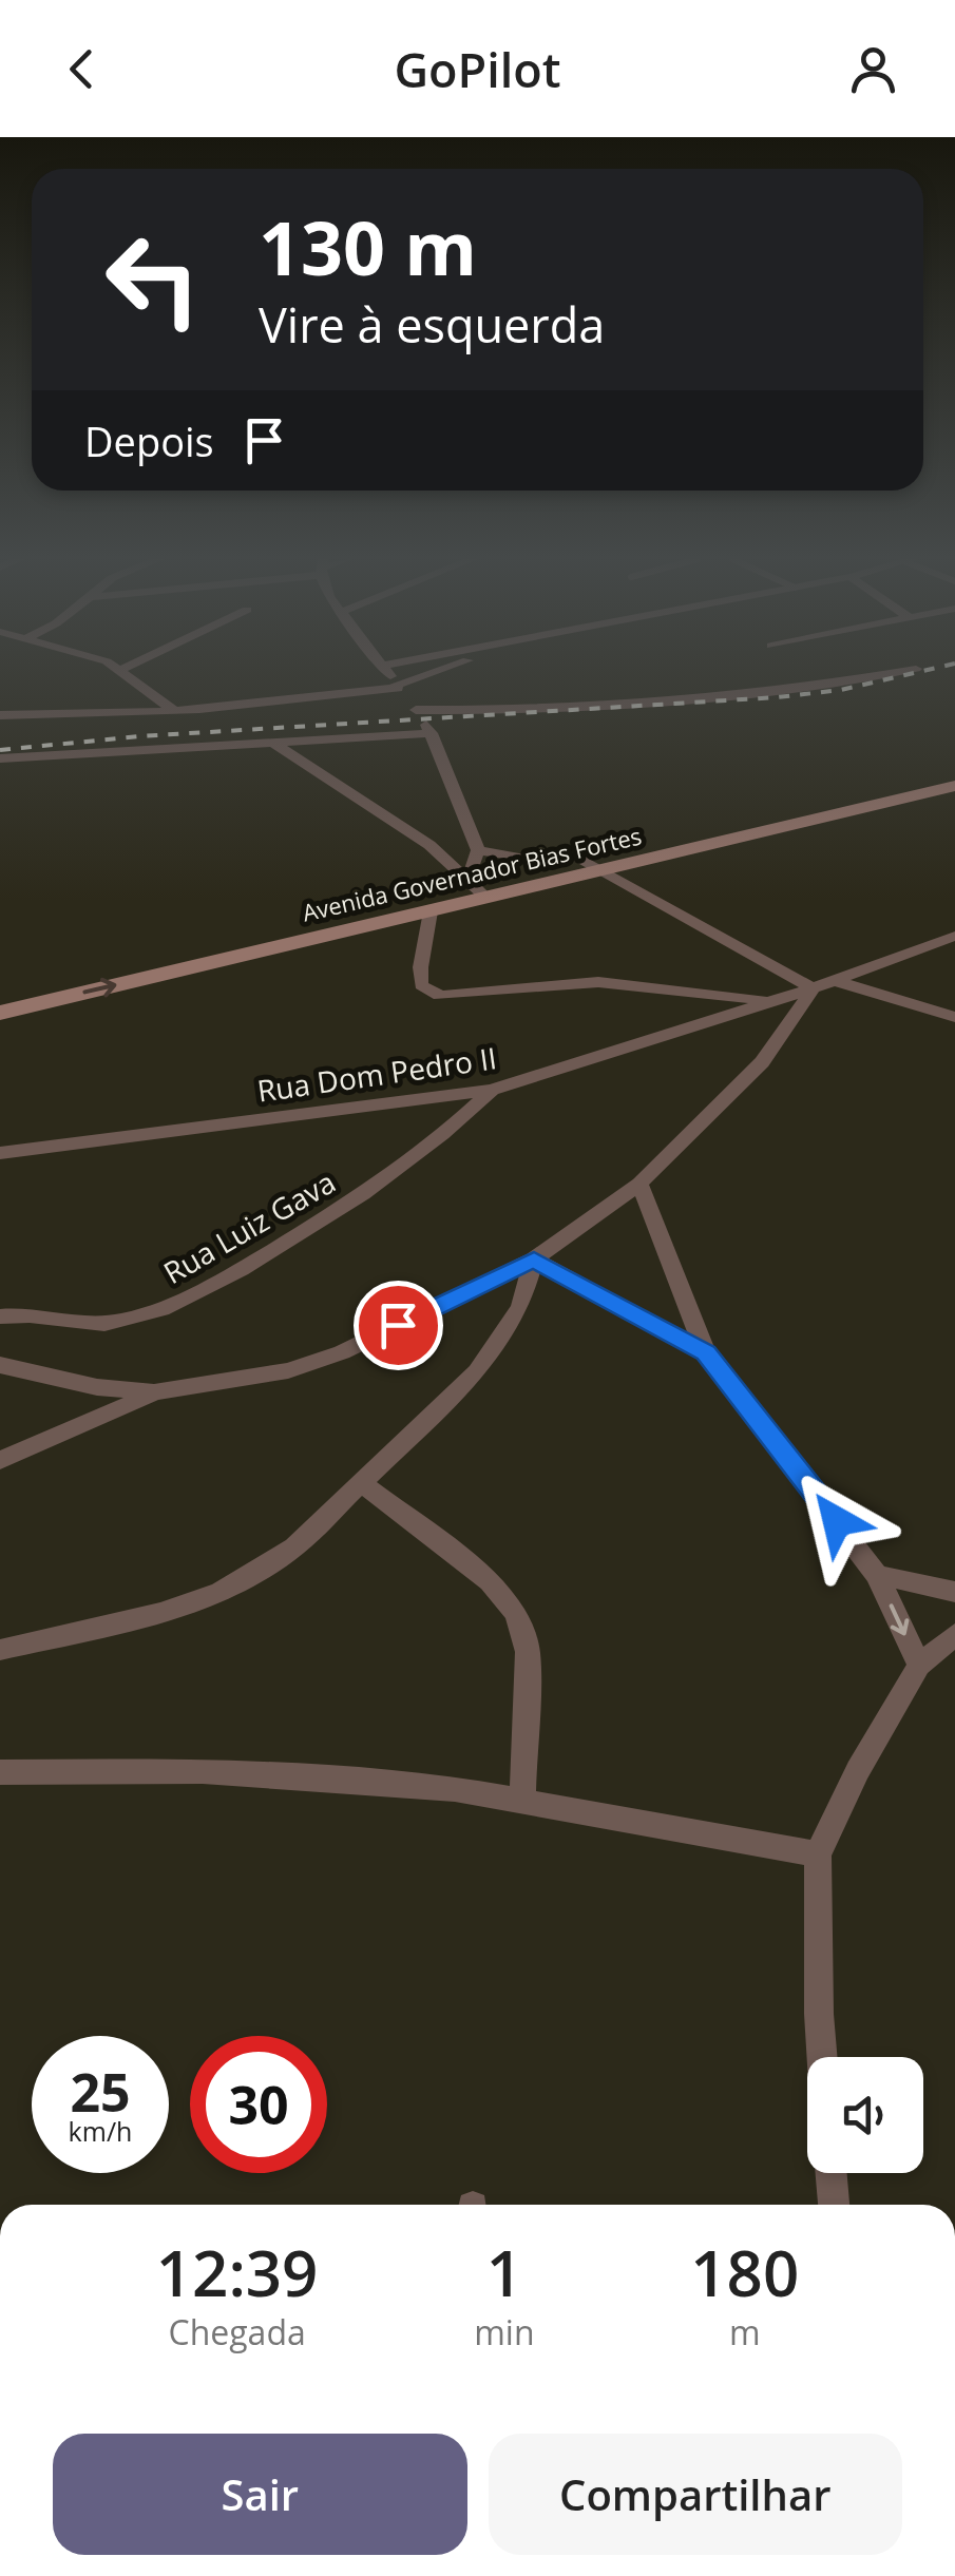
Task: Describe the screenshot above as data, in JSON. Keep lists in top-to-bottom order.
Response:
{
  "streets": {
    "main road": ["Avenida Governador Bias Fortes"],
    "street": ["Rua Dom Pedro II", "Rua Luiz Gava"]
  },
  "crossings": [
    ["Rua Dom Pedro II", "Rua Luiz Gava"]
  ],
  "page": {
    "header": "GoPilot",
    "turn": ["130 m", "Vire à esquerda"],
    "then": "Depois",
    "speed": "25 km/h",
    "limit": "30",
    "eta": [
      "12:39",
      "Chegada",
      "1",
      "min",
      "180",
      "m"
    ],
    "buttons": ["Sair", "Compartilhar"]
  }
}
